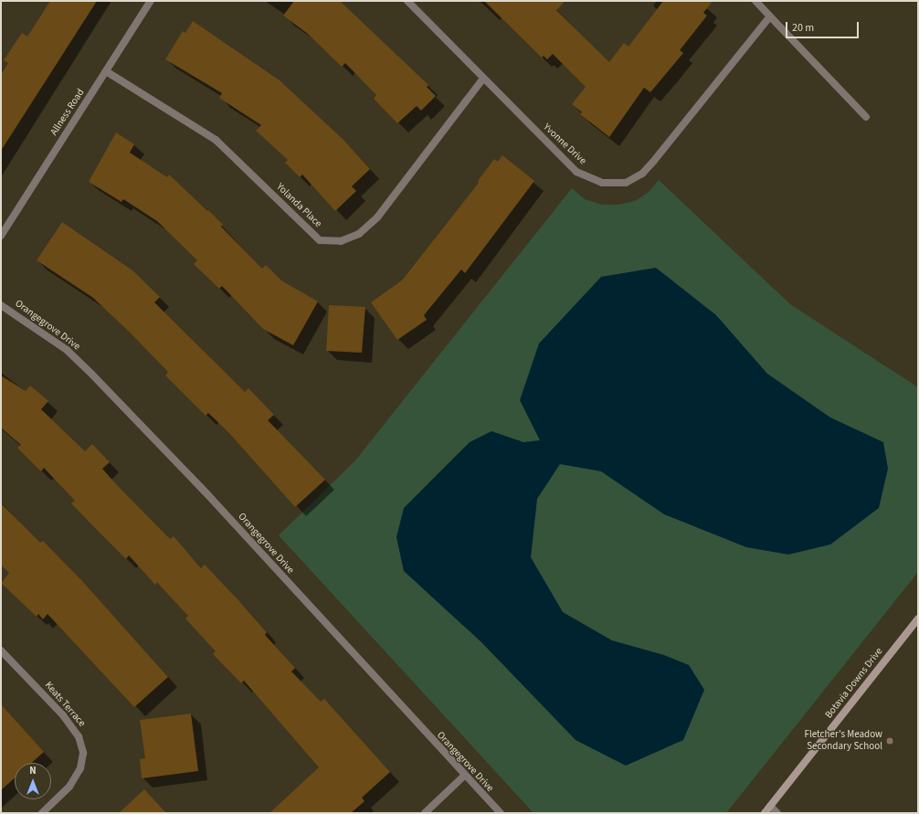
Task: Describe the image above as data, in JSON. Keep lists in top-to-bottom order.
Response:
{
  "streets": {
    "street": [
      "Allness Road",
      "Yvonne Drive",
      "Yolanda Place",
      "Orangegrove Drive",
      "Botavia Downs Drive",
      "Keats Terrace"
    ]
  },
  "crossings": [
    ["Allness Road", "Yolanda Place"],
    ["Yvonne Drive", "Yolanda Place"]
  ],
  "places": ["Fletcher's Meadow Secondary School"],
  "scale_bar": "20 m",
  "north": "top"
}
